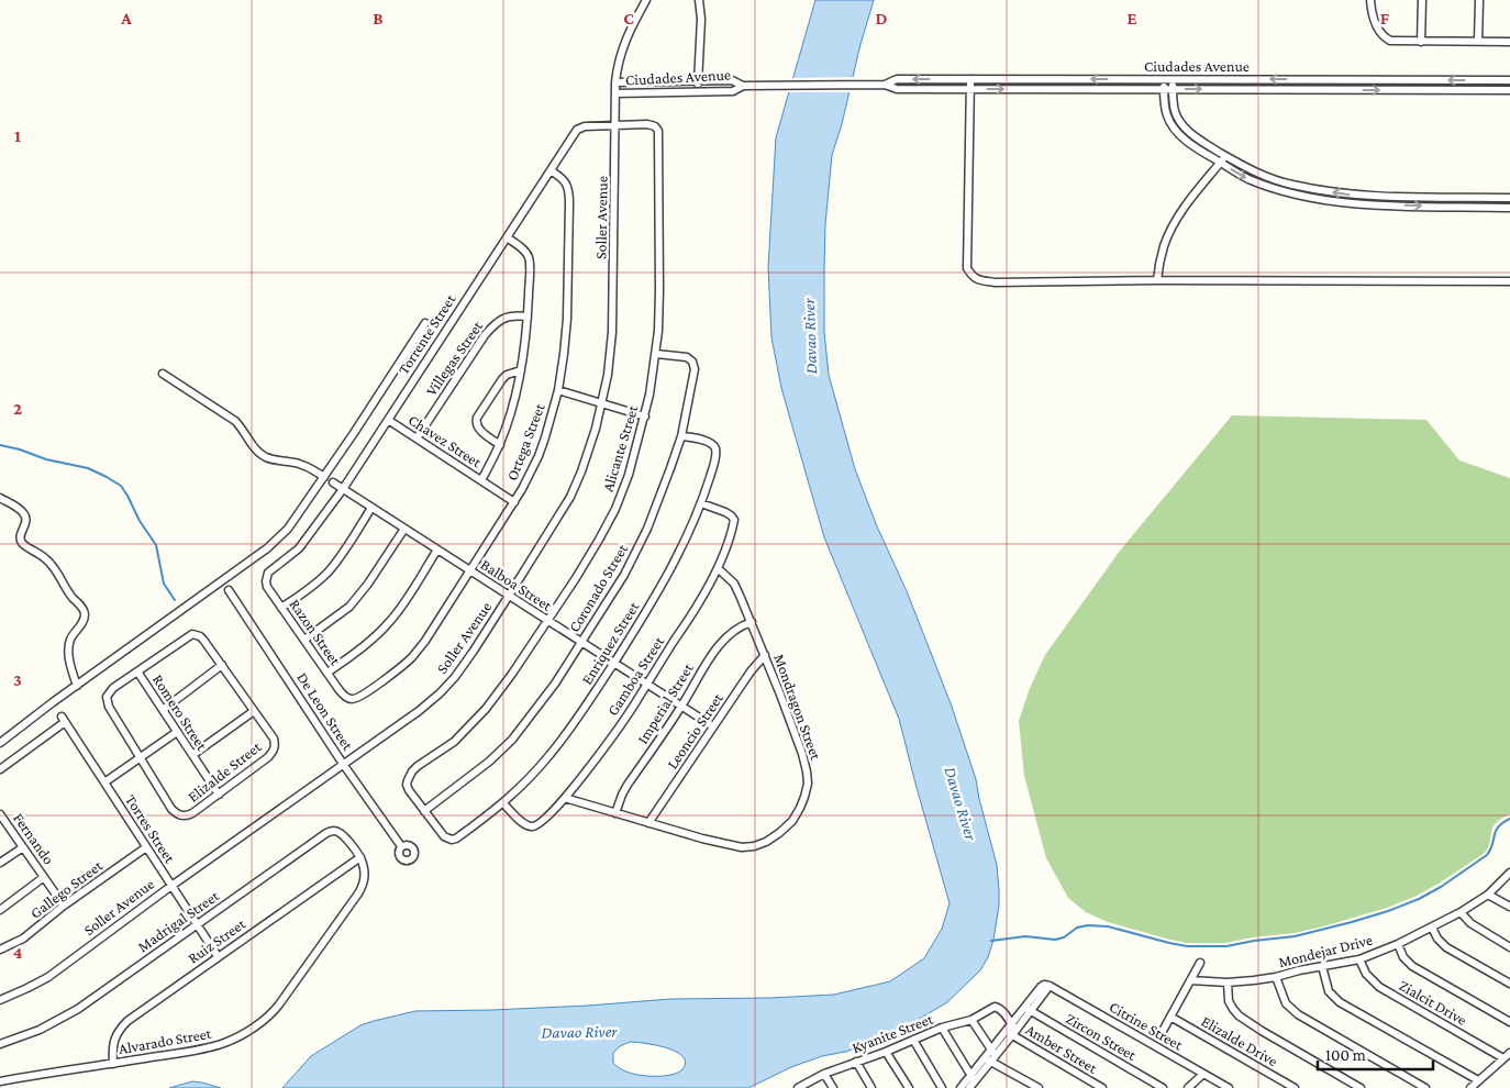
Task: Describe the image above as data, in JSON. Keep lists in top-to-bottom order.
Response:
{
  "streets": {
    "street": [
      "Ciudades Avenue",
      "Soller Avenue",
      "Torrente Street",
      "Villegas Street",
      "Chavez Street",
      "Ortega Street",
      "Alicante Street",
      "Balboa Street",
      "Coronado Street",
      "Razon Street",
      "Enriquez Street",
      "Gamboa Street",
      "Imperial Street",
      "Mondragon Street",
      "De Leon Street",
      "Romero Street",
      "Leoncio Street",
      "Elizalde Street",
      "Torres Street",
      "Fernando",
      "Gallego Street",
      "Madrigal Street",
      "Ruiz Street",
      "Mondejar Drive",
      "Zialcit Drive",
      "Citrine Street",
      "Kyanite Street",
      "Zircon Street",
      "Alvarado Street",
      "Elizalde Drive",
      "Amber Street"
    ]
  },
  "crossings": [
    ["Ciudades Avenue", "Soller Avenue"],
    ["Soller Avenue", "Torrente Street"],
    ["Soller Avenue", "Alicante Street"],
    ["Soller Avenue", "Balboa Street"],
    ["Soller Avenue", "De Leon Street"],
    ["Soller Avenue", "Torres Street"],
    ["Torrente Street", "Chavez Street"],
    ["Torrente Street", "Ortega Street"],
    ["Torrente Street", "Alicante Street"],
    ["Torrente Street", "Balboa Street"],
    ["Torrente Street", "Razon Street"],
    ["Villegas Street", "Chavez Street"],
    ["Chavez Street", "Ortega Street"],
    ["Ortega Street", "Balboa Street"],
    ["Ortega Street", "Razon Street"],
    ["Alicante Street", "Balboa Street"],
    ["Alicante Street", "Coronado Street"],
    ["Alicante Street", "Enriquez Street"],
    ["Balboa Street", "Coronado Street"],
    ["Balboa Street", "Enriquez Street"],
    ["Balboa Street", "Gamboa Street"],
    ["Balboa Street", "Imperial Street"],
    ["Balboa Street", "Leoncio Street"],
    ["Coronado Street", "Enriquez Street"],
    ["Enriquez Street", "Gamboa Street"],
    ["Gamboa Street", "Mondragon Street"],
    ["Imperial Street", "Mondragon Street"],
    ["Mondragon Street", "Leoncio Street"],
    ["Romero Street", "Elizalde Street"],
    ["Torres Street", "Gallego Street"],
    ["Torres Street", "Madrigal Street"],
    ["Torres Street", "Ruiz Street"],
    ["Fernando", "Gallego Street"],
    ["Madrigal Street", "Ruiz Street"],
    ["Madrigal Street", "Alvarado Street"],
    ["Ruiz Street", "Alvarado Street"],
    ["Mondejar Drive", "Zialcit Drive"],
    ["Citrine Street", "Zircon Street"],
    ["Kyanite Street", "Amber Street"]
  ],
  "water": ["Davao River"],
  "scale_bar": "100 m",
  "grid": {
    "columns": [
      "A",
      "B",
      "C",
      "D",
      "E",
      "F"
    ],
    "rows": [
      "1",
      "2",
      "3",
      "4"
    ]
  }
}
